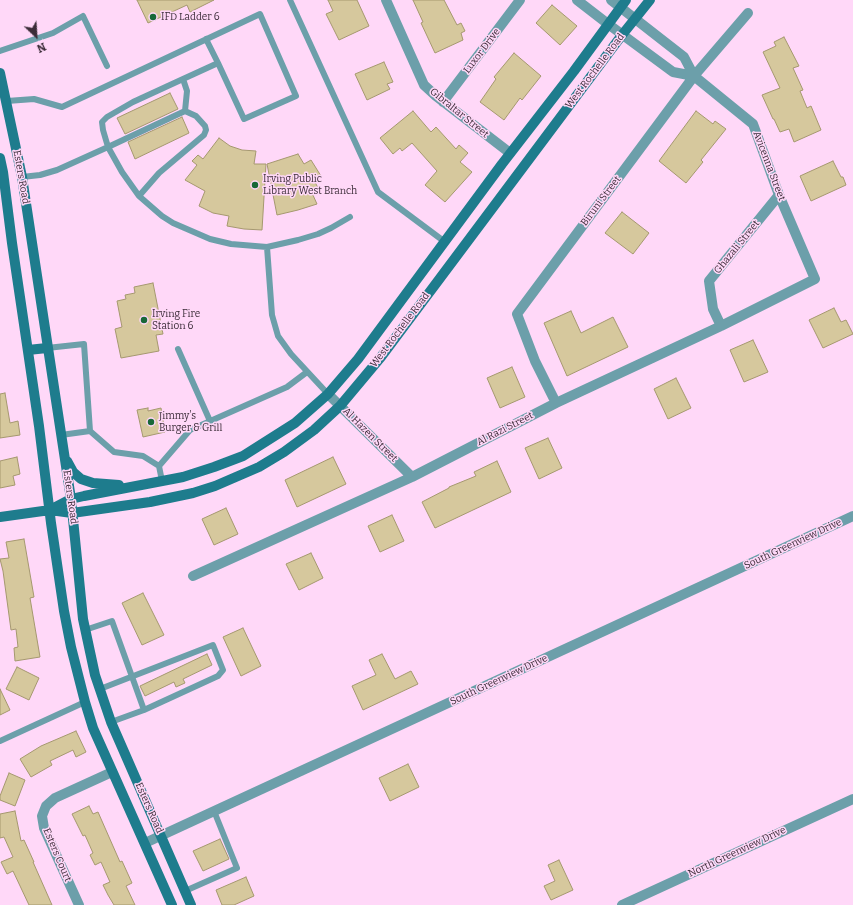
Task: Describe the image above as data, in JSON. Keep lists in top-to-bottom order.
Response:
{
  "streets": {
    "main road": ["West Rochelle Road", "Esters Road"],
    "street": [
      "Luxor Drive",
      "Gibraltar Street",
      "Avicenna Street",
      "Biruni Street",
      "Ghazali Street",
      "Al Razi Street",
      "Al Hazen Street",
      "South Greenview Drive",
      "North Greenview Drive",
      "Esters Court"
    ]
  },
  "crossings": [
    ["Luxor Drive", "Gibraltar Street"],
    ["West Rochelle Road", "Gibraltar Street"],
    ["West Rochelle Road", "Avicenna Street"],
    ["West Rochelle Road", "Esters Road"],
    ["West Rochelle Road", "Al Hazen Street"],
    ["Avicenna Street", "Biruni Street"],
    ["Avicenna Street", "Ghazali Street"],
    ["Avicenna Street", "Al Razi Street"],
    ["Esters Road", "South Greenview Drive"],
    ["Esters Road", "Esters Court"],
    ["Biruni Street", "Al Razi Street"],
    ["Ghazali Street", "Al Razi Street"],
    ["Al Razi Street", "Al Hazen Street"]
  ],
  "places": [
    "IFD Ladder 6",
    "Irving Public Library West Branch",
    "Irving Fire Station 6",
    "Jimmy's Burger & Grill"
  ],
  "north": "bottom right"
}
